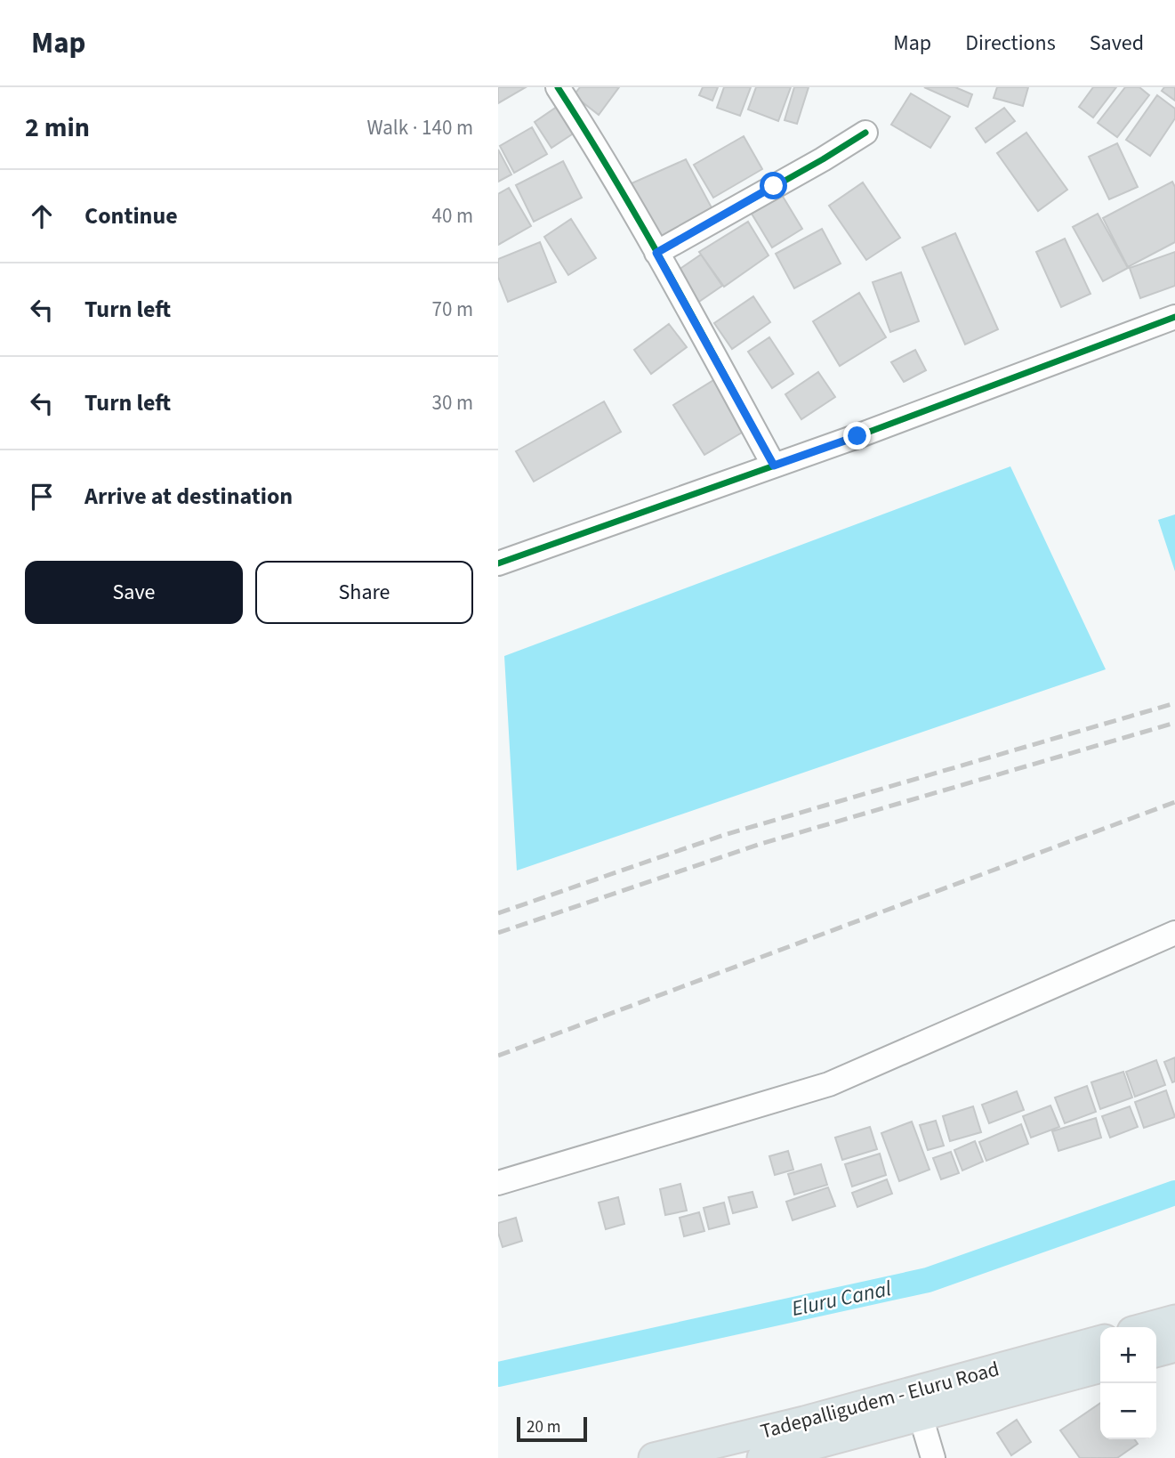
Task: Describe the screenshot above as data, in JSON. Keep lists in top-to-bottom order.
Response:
{
  "streets": {
    "main road": ["Tadepalligudem - Eluru Road"]
  },
  "water": ["Eluru Canal"],
  "scale_bar": "20 m",
  "page": {
    "header": "Map",
    "nav": ["Map", "Directions", "Saved"],
    "heading": ["2 min", "Walk · 140 m"],
    "list": [
      ["Continue", "40 m"],
      ["Turn left", "70 m"],
      ["Turn left", "30 m"],
      "Arrive at destination"
    ],
    "buttons": ["Save", "Share"],
    "map_buttons": ["+", "−"],
    "scale": "20 m"
  }
}
